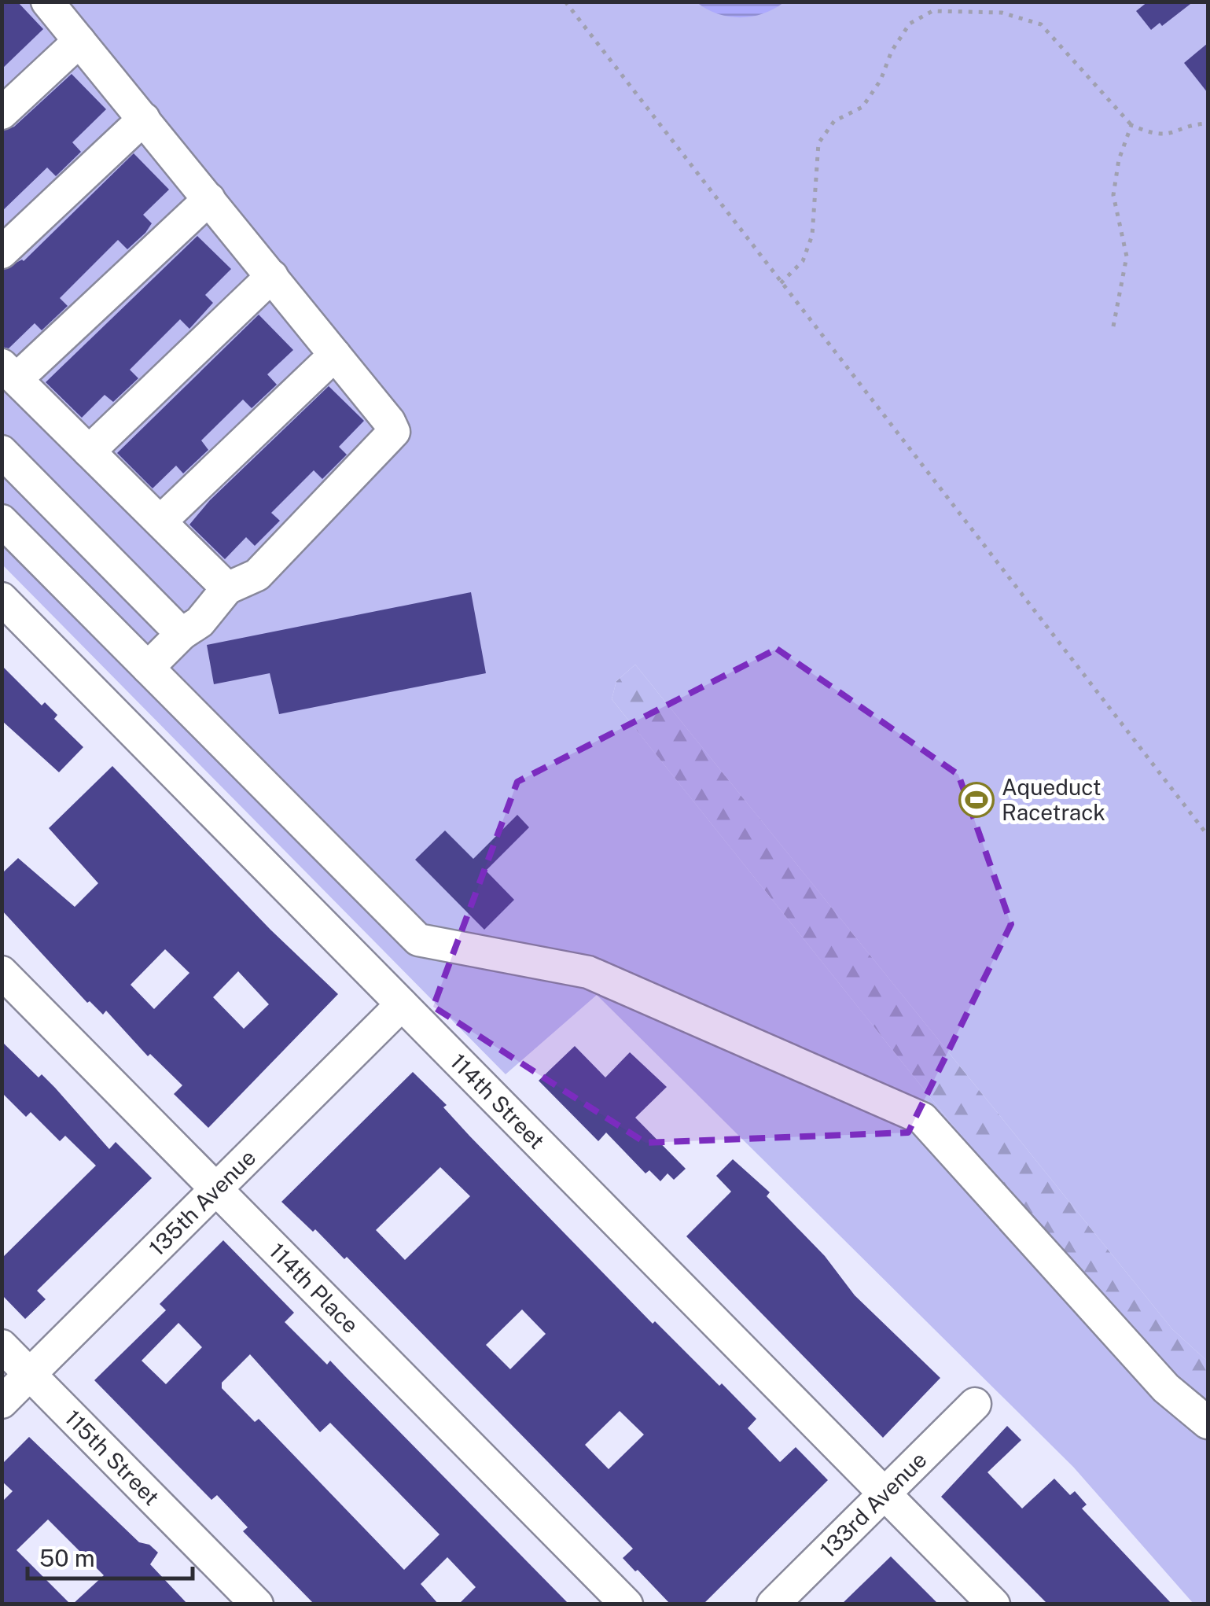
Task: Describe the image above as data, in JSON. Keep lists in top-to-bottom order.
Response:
{
  "streets": {
    "street": [
      "114th Street",
      "135th Avenue",
      "114th Place",
      "115th Street",
      "133rd Avenue"
    ]
  },
  "crossings": [
    ["114th Street", "135th Avenue"],
    ["114th Street", "133rd Avenue"],
    ["135th Avenue", "114th Place"],
    ["135th Avenue", "115th Street"]
  ],
  "places": {
    "sports": ["Aqueduct Racetrack"]
  },
  "scale_bar": "50 m"
}
